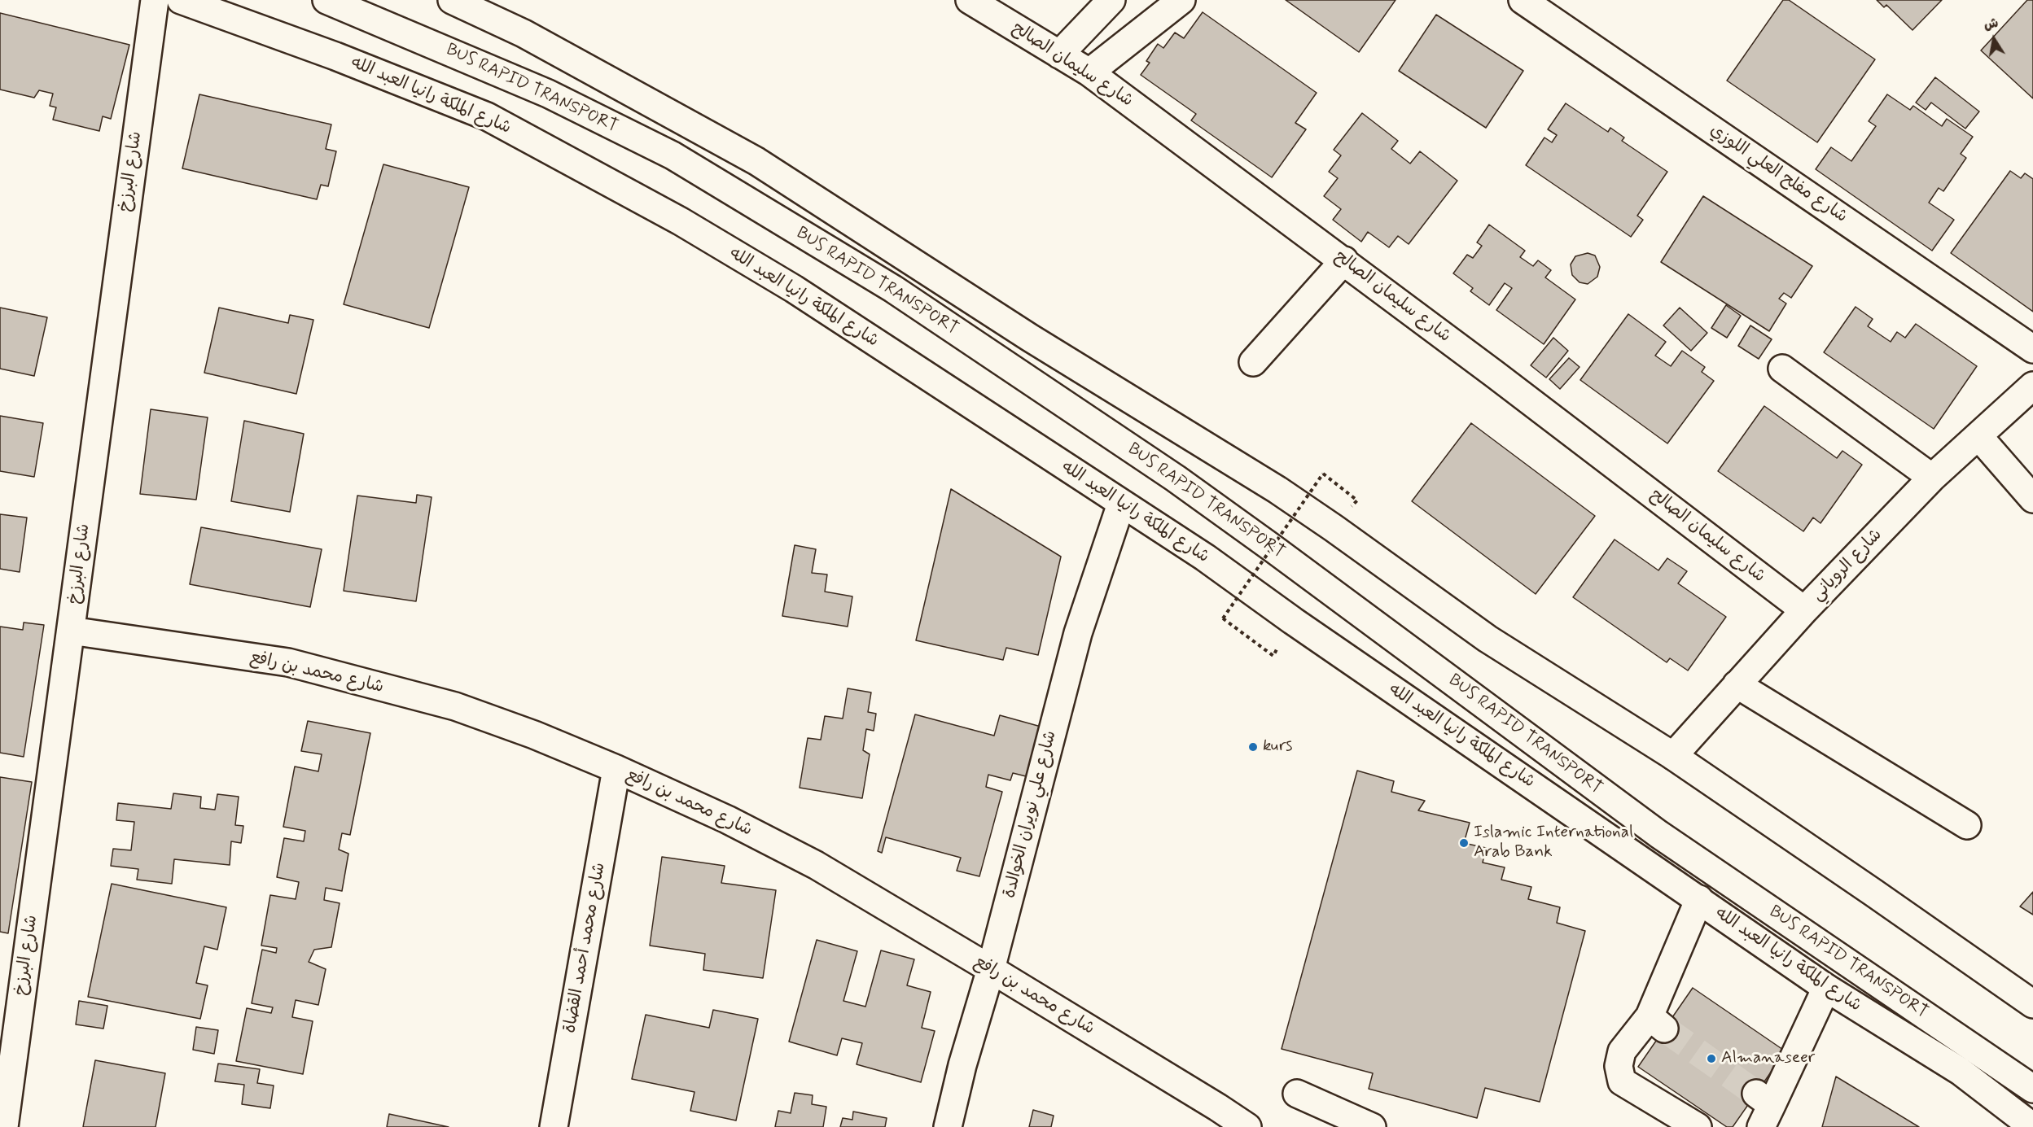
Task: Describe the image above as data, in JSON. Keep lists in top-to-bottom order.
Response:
{
  "streets": {
    "street": [
      "شارع سليمان الصالح",
      "BUS RAPID TRANSPORT",
      "شارع الملكة رانيا العبد الله",
      "شارع البرزخ",
      "شارع مفلح العلي اللوزي",
      "شارع الروياني",
      "شارع محمد بن رافع",
      "شارع علي نويران الخوالدة",
      "شارع محمد أحمد القضاة"
    ]
  },
  "crossings": [
    ["شارع سليمان الصالح", "شارع الروياني"],
    ["شارع الملكة رانيا العبد الله", "شارع علي نويران الخوالدة"],
    ["شارع البرزخ", "شارع محمد بن رافع"],
    ["شارع محمد بن رافع", "شارع علي نويران الخوالدة"],
    ["شارع محمد بن رافع", "شارع محمد أحمد القضاة"]
  ],
  "places": ["kurs", "Islamic International Arab Bank", "Almanaseer"],
  "north": "top"
}
